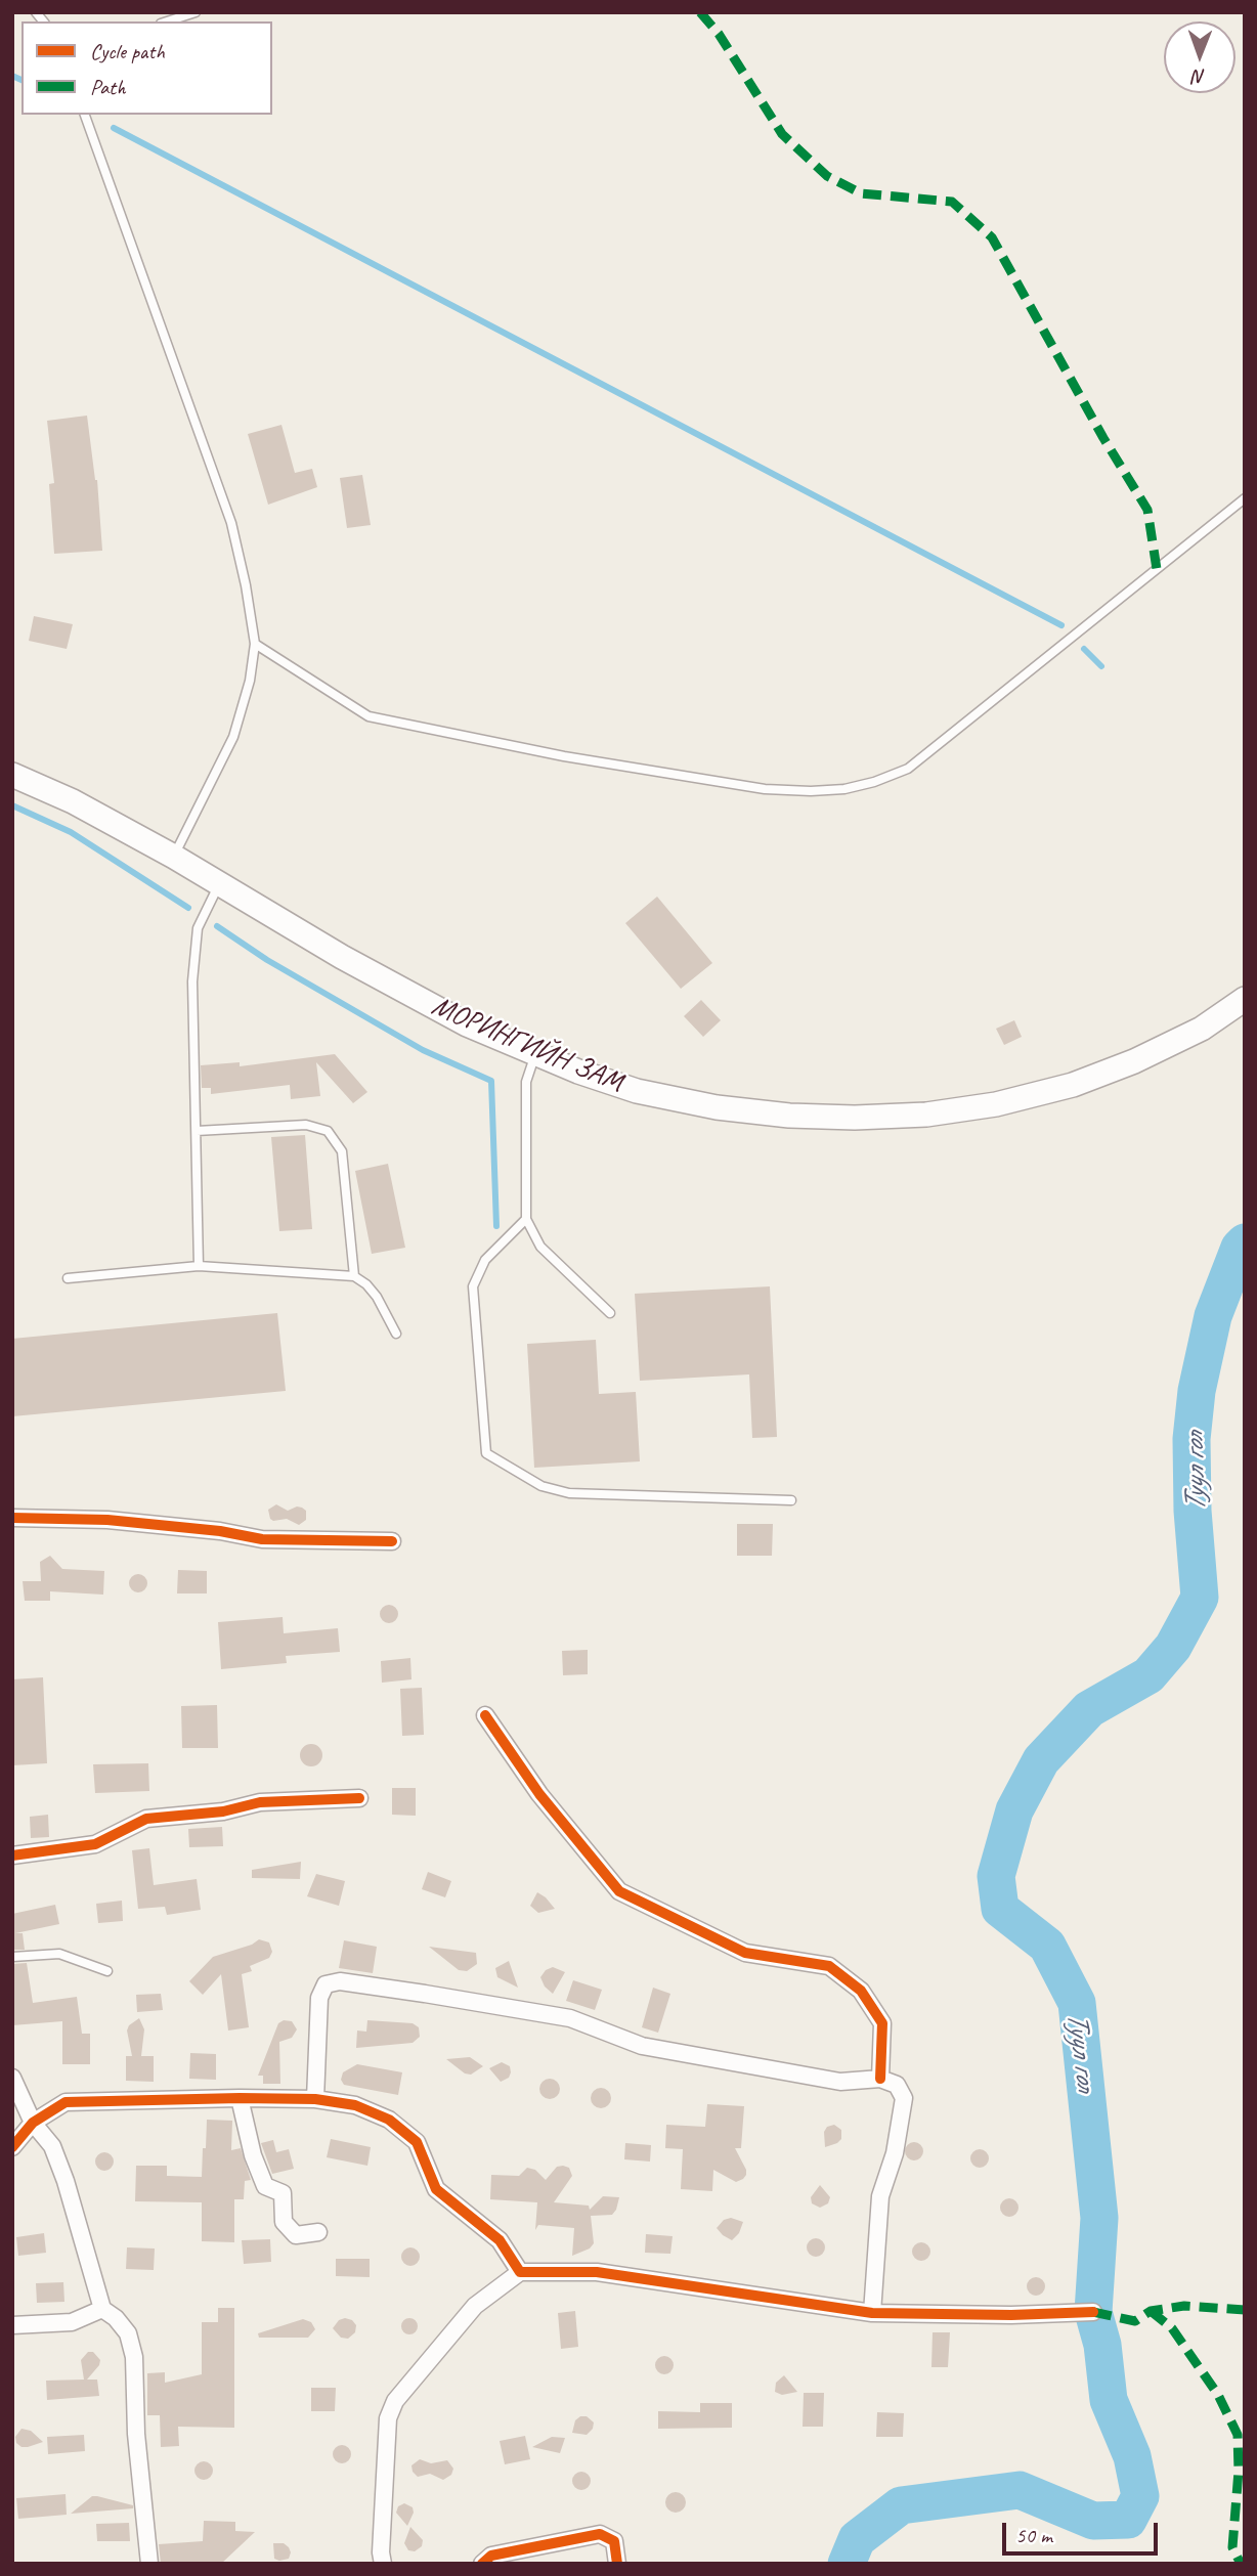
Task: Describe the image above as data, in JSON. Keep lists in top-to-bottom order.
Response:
{
  "streets": {
    "main road": ["МОРИНГИЙН ЗАМ"]
  },
  "water": ["Туул гол"],
  "legend": ["Cycle path", "Path"],
  "scale_bar": "50 m",
  "north": "bottom"
}
